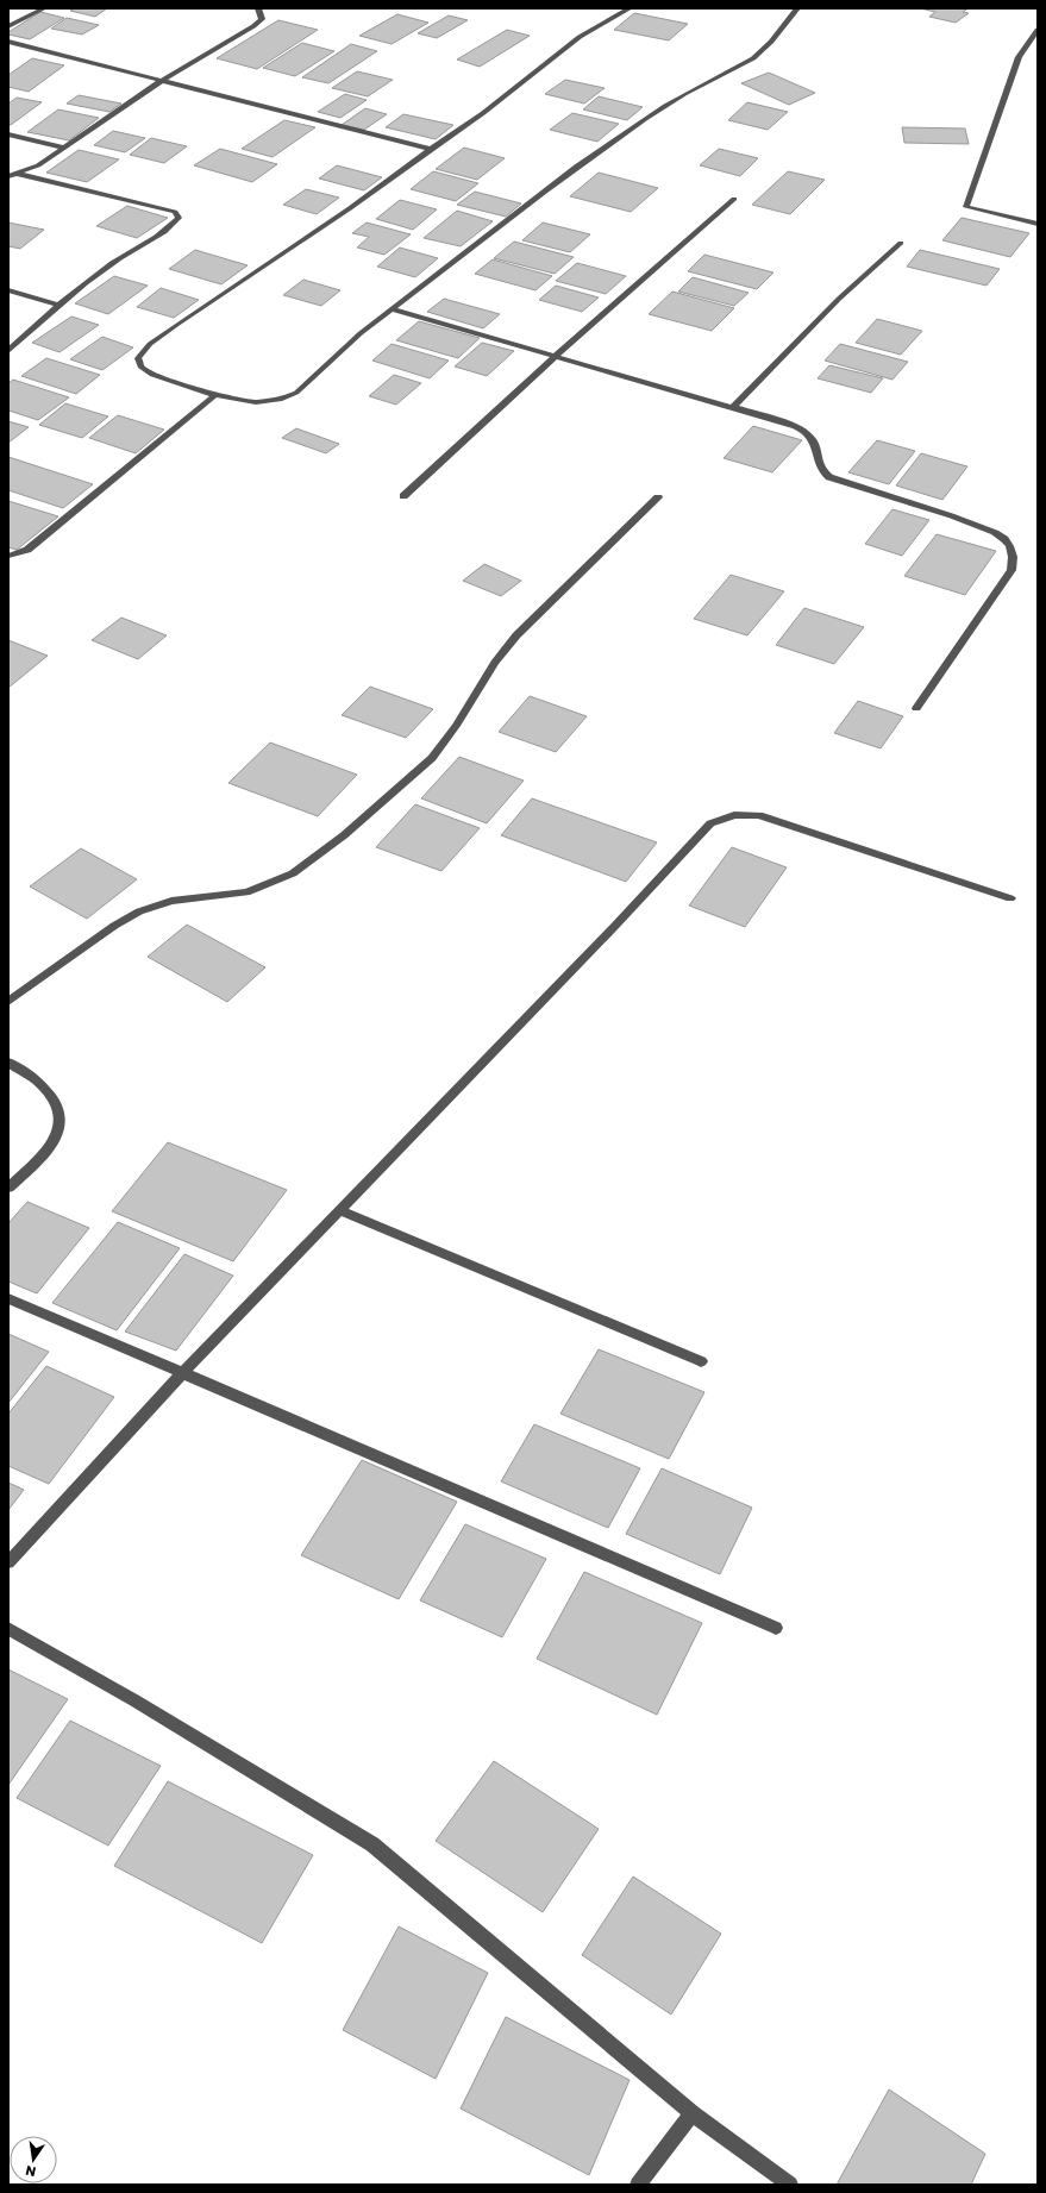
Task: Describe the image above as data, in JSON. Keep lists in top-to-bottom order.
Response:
{
  "north": "bottom"
}
